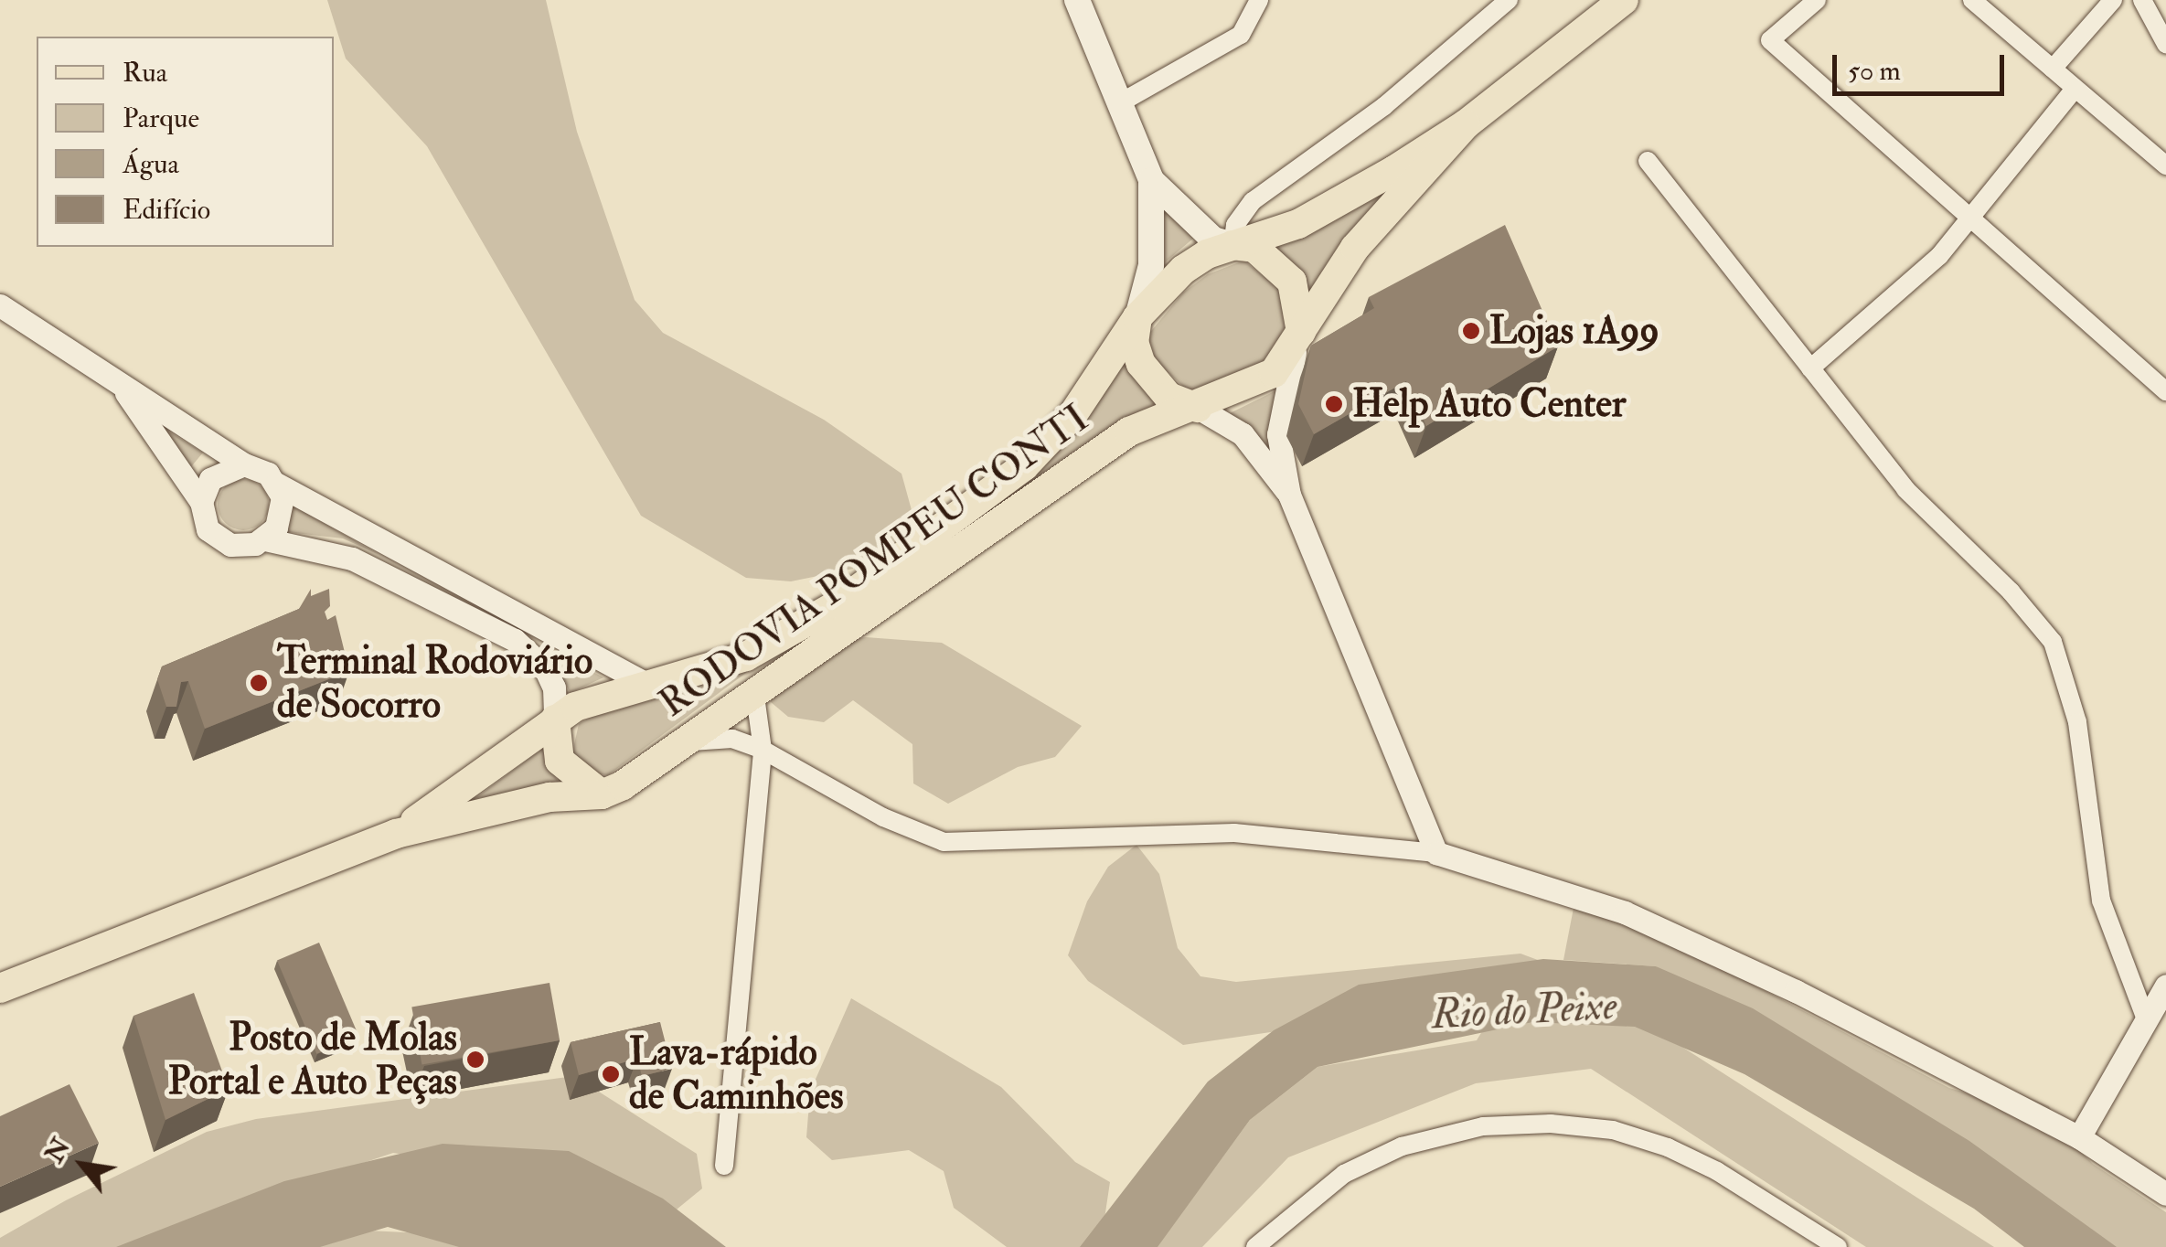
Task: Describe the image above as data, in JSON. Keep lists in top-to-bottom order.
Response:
{
  "streets": {
    "main road": ["RODOVIA POMPEU CONTI"]
  },
  "water": ["Rio do Peixe"],
  "places": [
    "Lojas 1A99",
    "Help Auto Center",
    "Terminal Rodoviário de Socorro",
    "Posto de Molas Portal e Auto Peças",
    "Lava-rápido de Caminhões"
  ],
  "legend": [
    "Rua",
    "Parque",
    "Água",
    "Edifício"
  ],
  "scale_bar": "50 m",
  "north": "top left"
}
